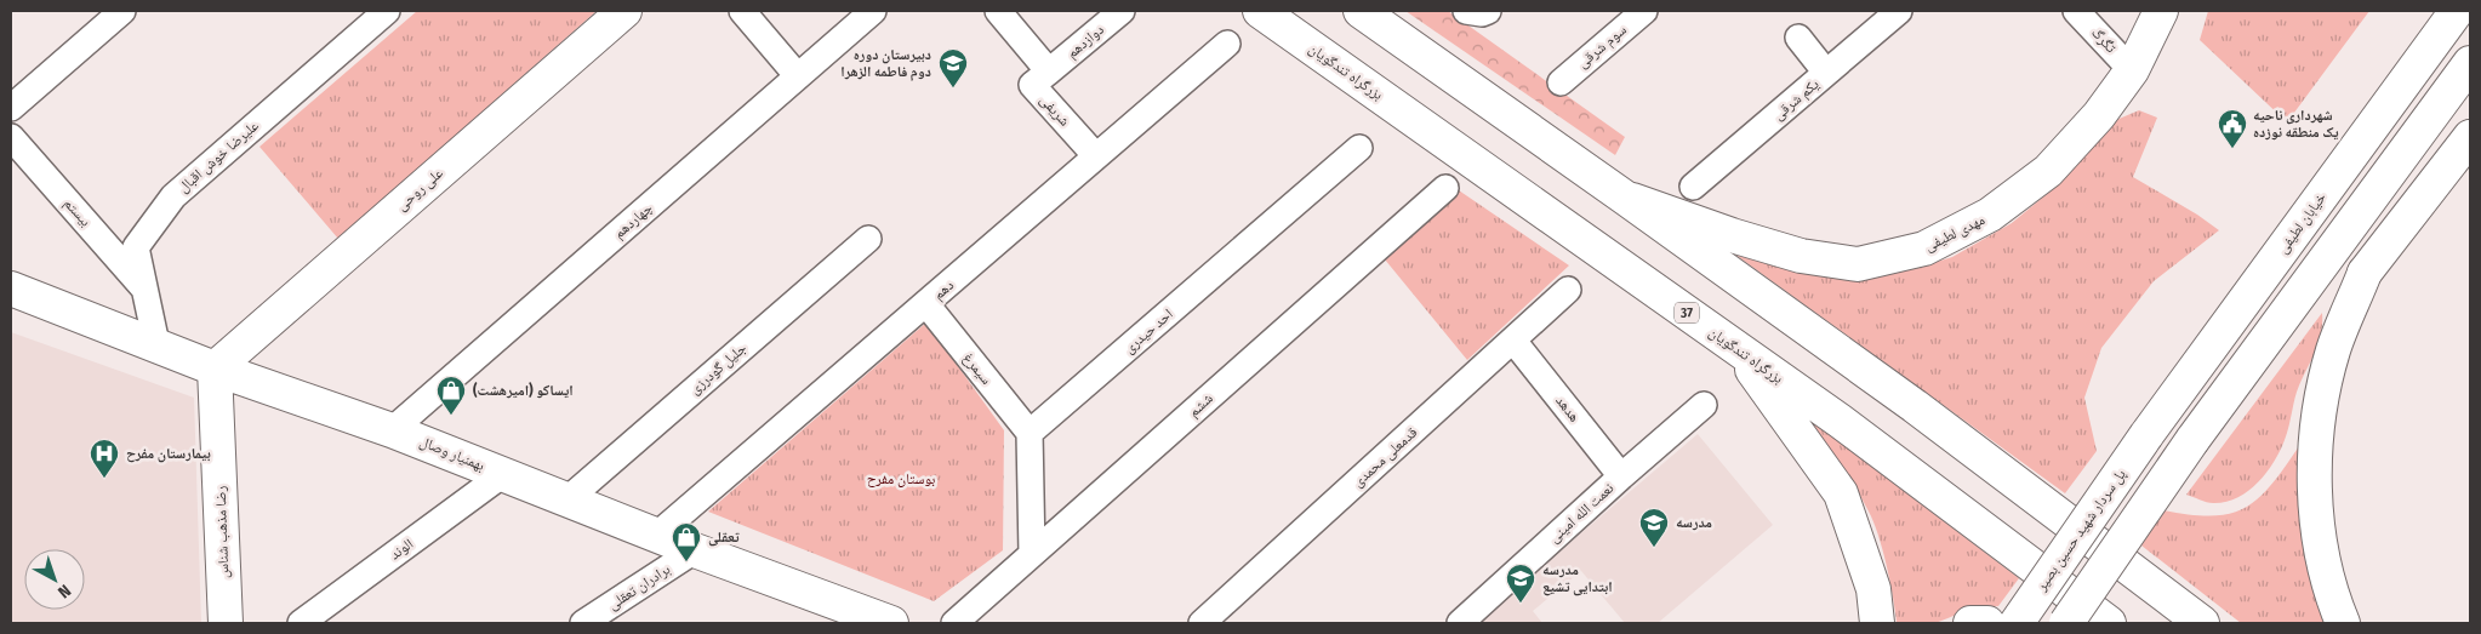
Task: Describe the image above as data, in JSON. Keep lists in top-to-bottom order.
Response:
{
  "streets": {
    "main road": [
      "بزرگراه تندگویان",
      "علی روحی",
      "خیابان لطیفی",
      "مهدی لطیفی",
      "37",
      "بهمنیار وصال",
      "پل سردار شهید حسین بصیر",
      "رضا مذهب شناس"
    ],
    "street": [
      "تگرگ",
      "دوازدهم",
      "سوم شرقی",
      "یکم شرقی",
      "شریفی",
      "علیرضا خوش اقبال",
      "بیستم",
      "چهاردهم",
      "دهم",
      "احد حیدری",
      "جلیل گودرزی",
      "سیمرغ",
      "ششم",
      "هدهد",
      "قدمعلی محمدی",
      "نعمت الله امینی",
      "الوند",
      "برادران تعقلی"
    ]
  },
  "crossings": [
    ["تگرگ", "مهدی لطیفی"],
    ["دوازدهم", "شریفی"],
    ["شریفی", "دهم"],
    ["علیرضا خوش اقبال", "بیستم"],
    ["علیرضا خوش اقبال", "بهمنیار وصال"],
    ["علی روحی", "بهمنیار وصال"],
    ["علی روحی", "رضا مذهب شناس"],
    ["چهاردهم", "بهمنیار وصال"],
    ["خیابان لطیفی", "پل سردار شهید حسین بصیر"],
    ["دهم", "سیمرغ"],
    ["دهم", "بهمنیار وصال"],
    ["احد حیدری", "سیمرغ"],
    ["جلیل گودرزی", "بهمنیار وصال"],
    ["هدهد", "قدمعلی محمدی"],
    ["هدهد", "نعمت الله امینی"],
    ["بهمنیار وصال", "رضا مذهب شناس"],
    ["بهمنیار وصال", "الوند"],
    ["بهمنیار وصال", "برادران تعقلی"]
  ],
  "parks": ["بوستان مفرح"],
  "places": {
    "school or university": ["دبیرستان دوره دوم فاطمه الزهرا", "مدرسه", "مدرسه ابتدایی تشیع"],
    "public building": ["شهرداری ناحیه یک منطقه نوزده"],
    "shop": ["ایساکو (امیرهشت)", "تعقلی"],
    "hospital": ["بیمارستان مفرح"]
  },
  "north": "bottom right"
}
